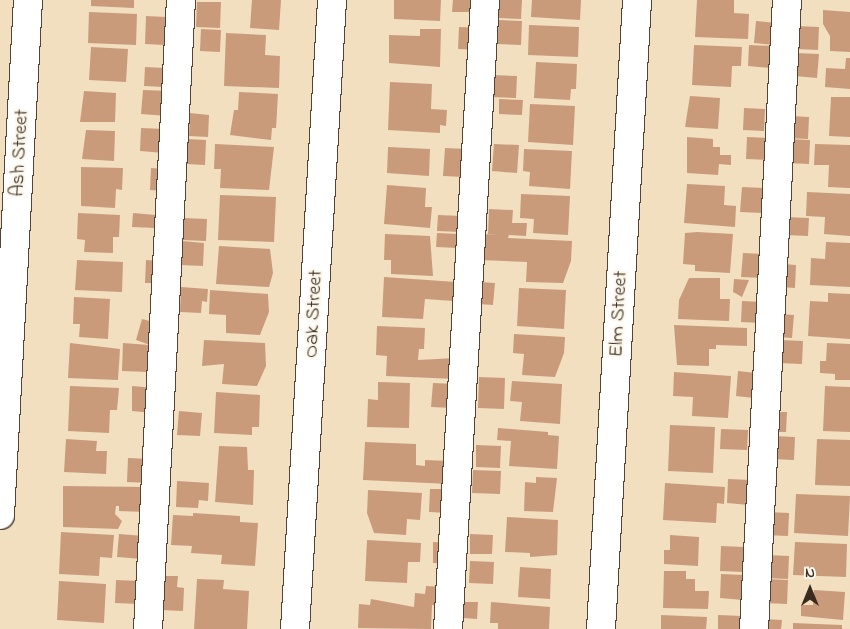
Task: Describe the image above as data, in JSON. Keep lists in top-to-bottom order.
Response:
{
  "streets": {
    "street": ["Ash Street", "Oak Street", "Elm Street"]
  },
  "north": "top"
}
